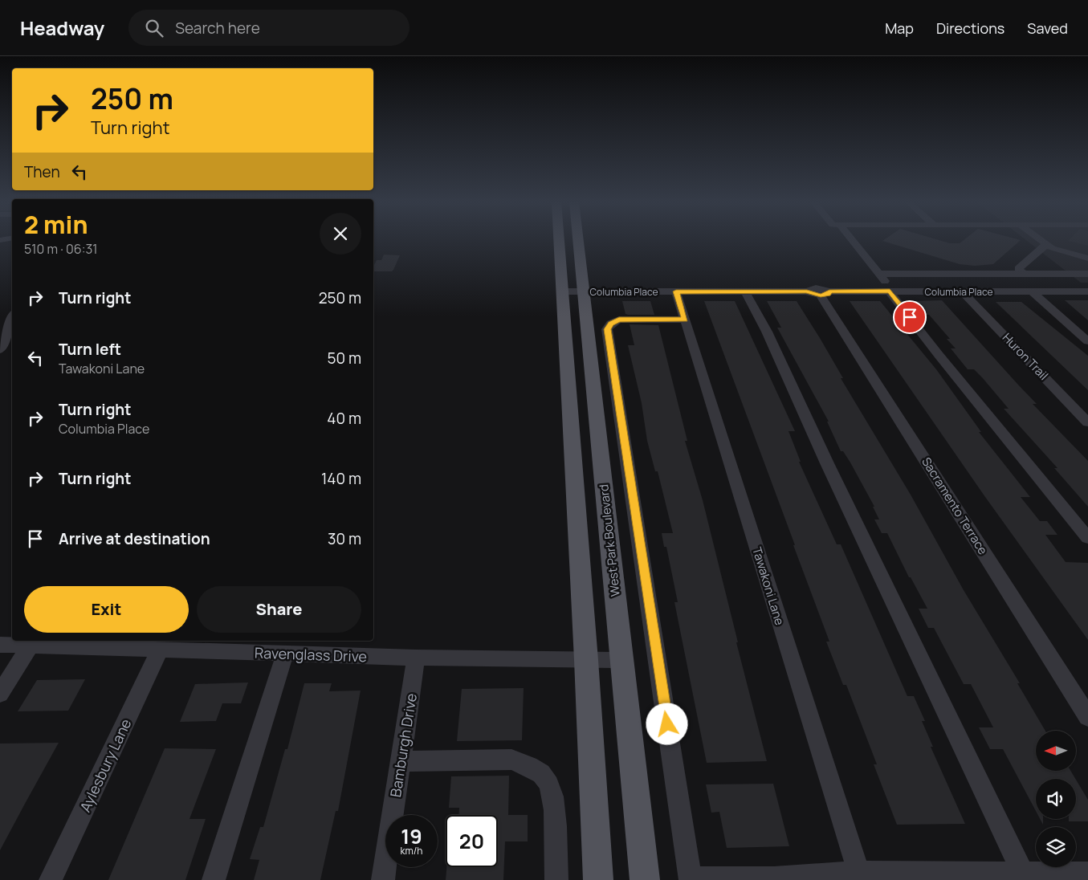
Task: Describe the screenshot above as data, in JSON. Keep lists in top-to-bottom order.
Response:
{
  "streets": {
    "main road": ["West Park Boulevard"],
    "street": [
      "Columbia Place",
      "Huron Trail",
      "Sacramento Terrace",
      "Tawakoni Lane",
      "Ravenglass Drive",
      "Bamburgh Drive",
      "Aylesbury Lane"
    ]
  },
  "crossings": [
    ["Columbia Place", "Huron Trail"],
    ["Columbia Place", "Sacramento Terrace"],
    ["Columbia Place", "West Park Boulevard"],
    ["Columbia Place", "Tawakoni Lane"],
    ["West Park Boulevard", "Ravenglass Drive"],
    ["Ravenglass Drive", "Bamburgh Drive"],
    ["Ravenglass Drive", "Aylesbury Lane"]
  ],
  "north": "left",
  "page": {
    "header": "Headway",
    "search": "Search here",
    "nav": ["Map", "Directions", "Saved"],
    "turn": ["250 m", "Turn right"],
    "then": "Then",
    "heading": ["2 min", "510 m · 06:31"],
    "list": [
      {
        "name": "Turn right",
        "value": "250 m"
      },
      {
        "name": "Turn left",
        "note": "Tawakoni Lane",
        "value": "50 m"
      },
      {
        "name": "Turn right",
        "note": "Columbia Place",
        "value": "40 m"
      },
      {
        "name": "Turn right",
        "value": "140 m"
      },
      {
        "name": "Arrive at destination",
        "value": "30 m"
      }
    ],
    "buttons": ["Exit", "Share"],
    "speed": "19 km/h",
    "limit": "20"
  }
}
